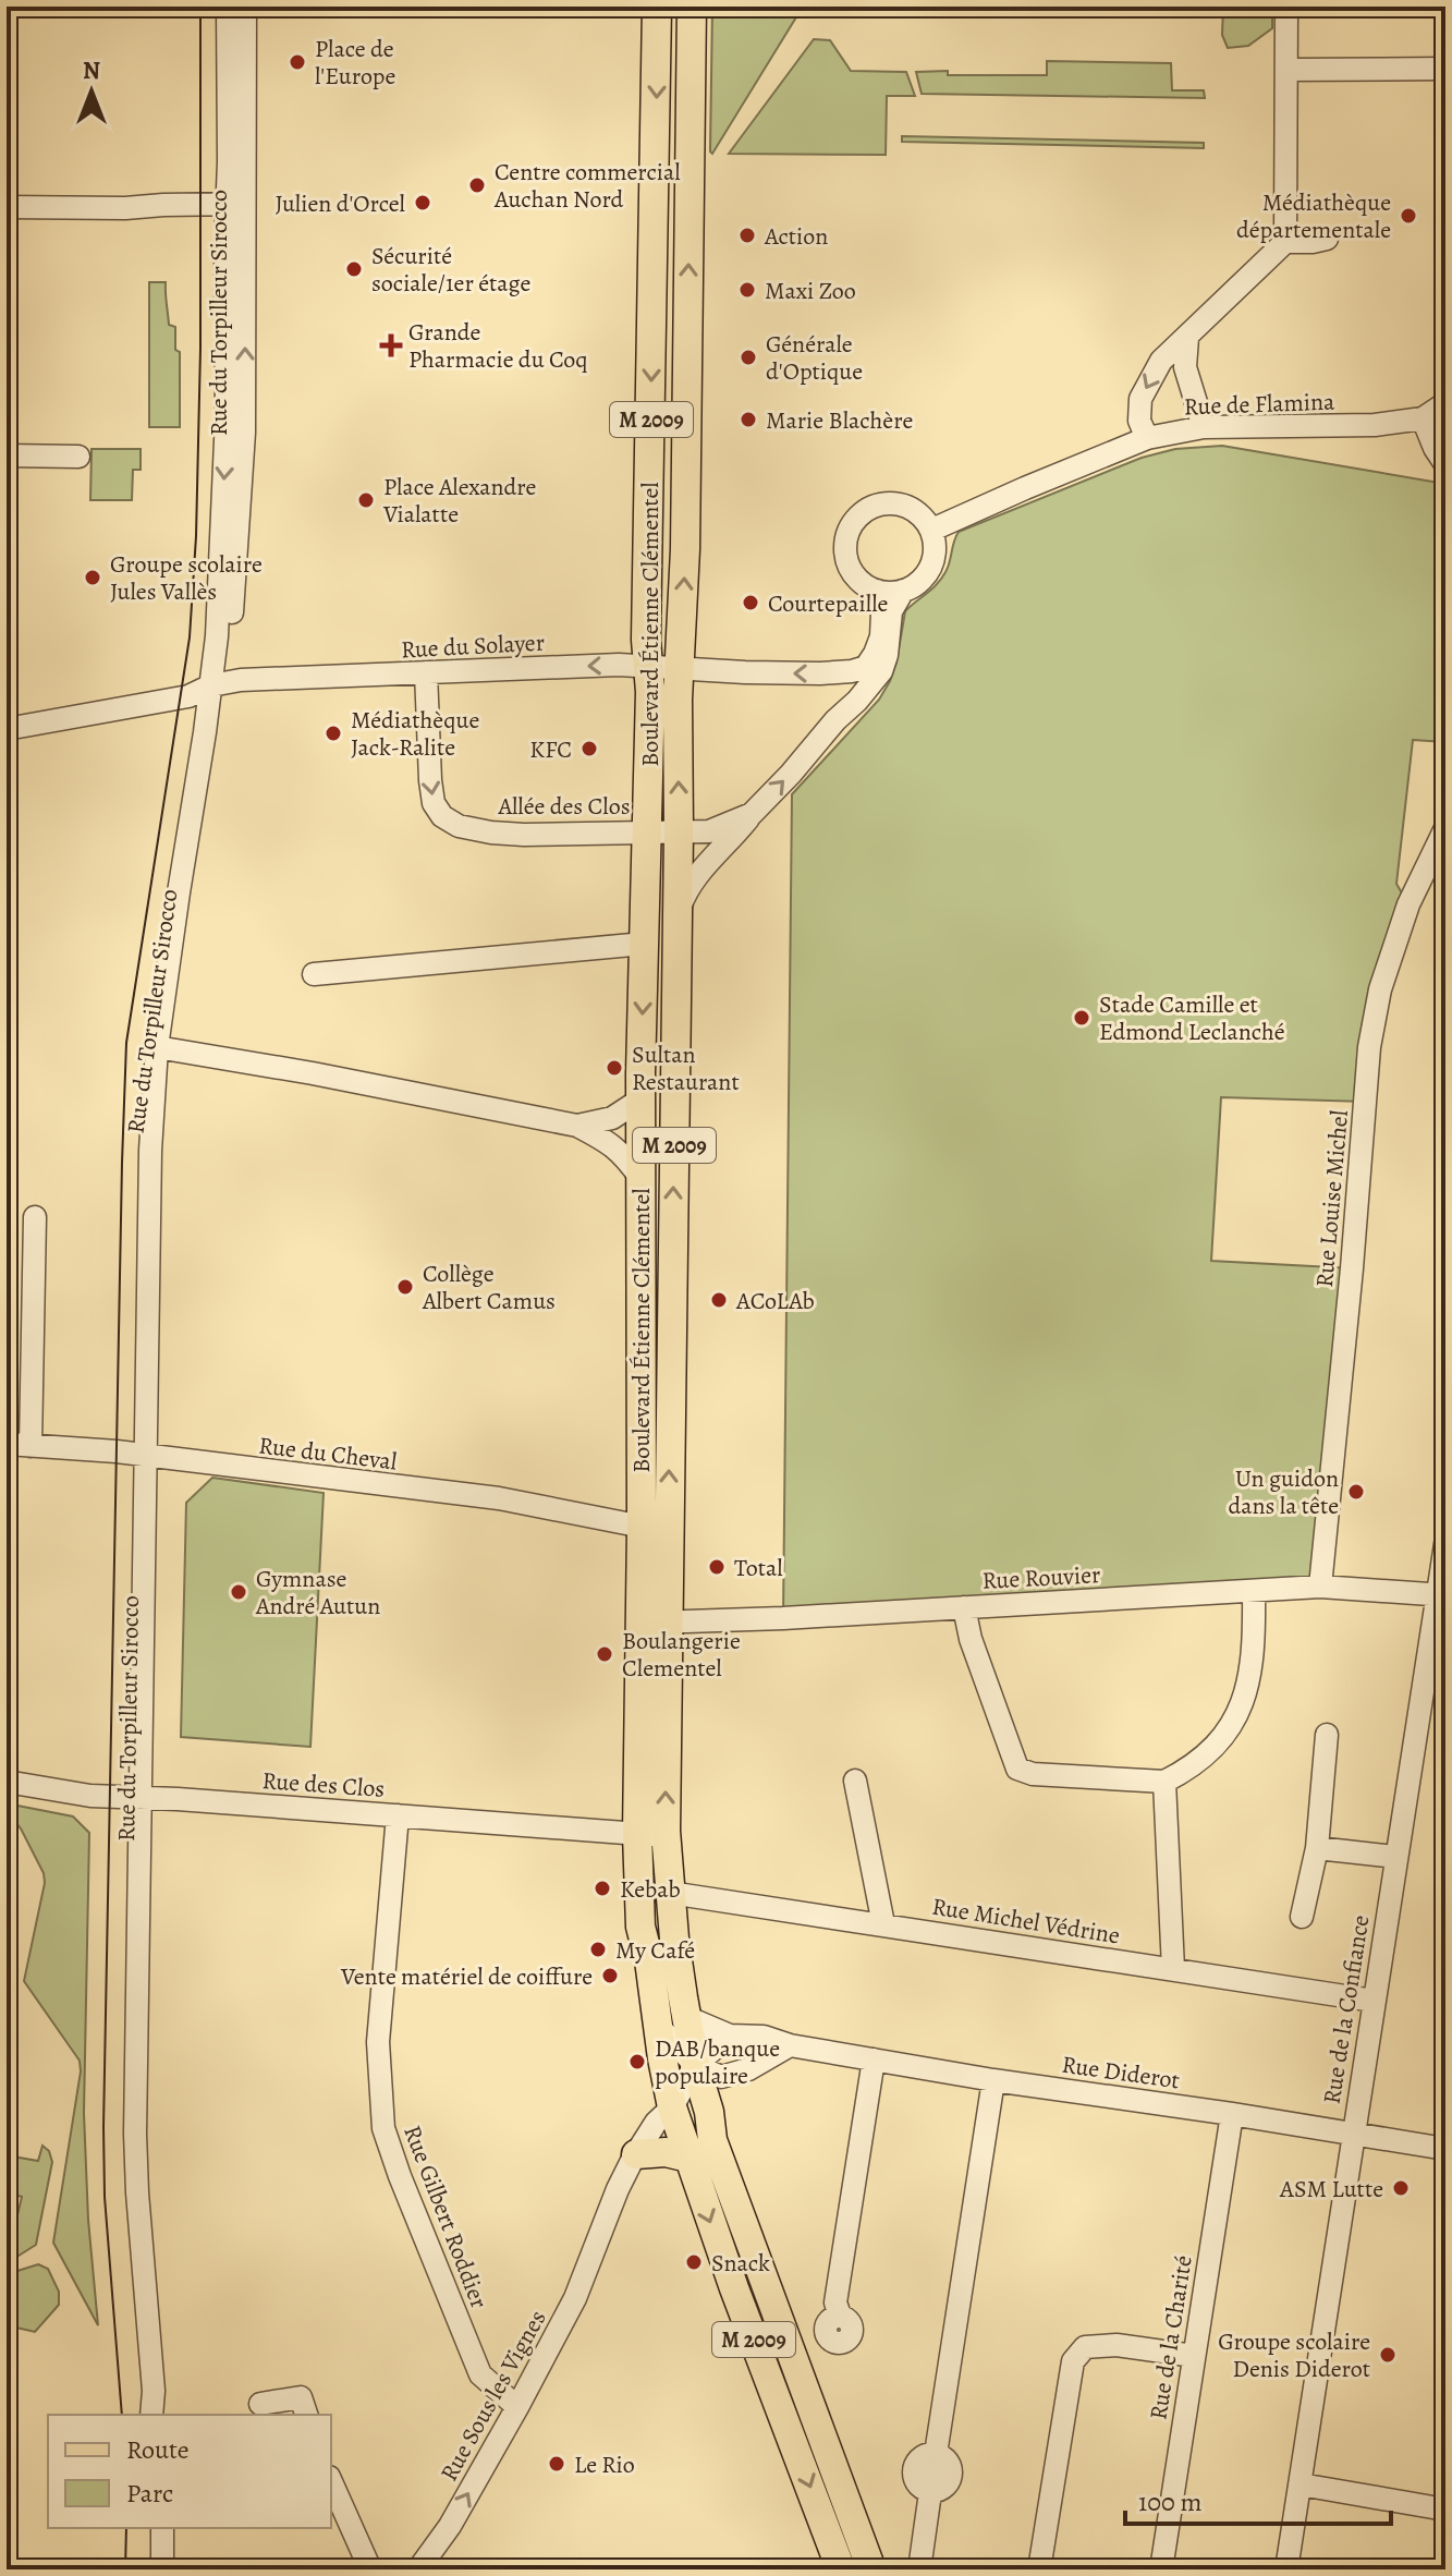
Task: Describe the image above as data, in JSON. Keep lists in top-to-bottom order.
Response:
{
  "streets": {
    "main road": ["M 2009", "Boulevard Étienne Clémentel"],
    "street": [
      "Rue du Torpilleur Sirocco",
      "Rue de Flamina",
      "Rue du Solayer",
      "Allée des Clos",
      "Rue Louise Michel",
      "Rue du Cheval",
      "Rue Rouvier",
      "Rue des Clos",
      "Rue Michel Védrine",
      "Rue de la Confiance",
      "Rue Diderot",
      "Rue Gilbert Roddier",
      "Rue de la Charité",
      "Rue Sous les Vignes"
    ]
  },
  "crossings": [
    ["Rue du Torpilleur Sirocco", "Rue du Solayer"],
    ["Rue du Torpilleur Sirocco", "Rue du Cheval"],
    ["Rue du Torpilleur Sirocco", "Rue des Clos"],
    ["Rue de Flamina", "Rue du Solayer"],
    ["Boulevard Étienne Clémentel", "Rue du Solayer"],
    ["Boulevard Étienne Clémentel", "Allée des Clos"],
    ["Boulevard Étienne Clémentel", "Rue du Cheval"],
    ["Boulevard Étienne Clémentel", "Rue Rouvier"],
    ["Boulevard Étienne Clémentel", "Rue des Clos"],
    ["Boulevard Étienne Clémentel", "Rue Michel Védrine"],
    ["Boulevard Étienne Clémentel", "Rue Diderot"],
    ["Rue du Solayer", "Allée des Clos"],
    ["Rue Louise Michel", "Rue Rouvier"],
    ["Rue Rouvier", "Rue de la Confiance"],
    ["Rue des Clos", "Rue Gilbert Roddier"],
    ["Rue Michel Védrine", "Rue de la Confiance"],
    ["Rue de la Confiance", "Rue Diderot"],
    ["Rue Diderot", "Rue de la Charité"],
    ["Rue Gilbert Roddier", "Rue Sous les Vignes"]
  ],
  "one_way": ["Rue du Solayer", "Rue Sous les Vignes"],
  "places": {
    "other": [
      "Place de l'Europe",
      "Centre commercial Auchan Nord",
      "Julien d'Orcel",
      "Médiathèque départementale",
      "Action",
      "Sécurité sociale/1er étage",
      "Maxi Zoo",
      "Générale d'Optique",
      "Marie Blachère",
      "Place Alexandre Vialatte",
      "Groupe scolaire Jules Vallès",
      "Courtepaille",
      "Médiathèque Jack-Ralite",
      "KFC",
      "Stade Camille et Edmond Leclanché",
      "Sultan Restaurant",
      "Collège Albert Camus",
      "ACoLAb",
      "Un guidon dans la tête",
      "Total",
      "Gymnase André Autun",
      "Boulangerie Clementel",
      "Kebab",
      "My Café",
      "Vente matériel de coiffure",
      "DAB/banque populaire",
      "ASM Lutte",
      "Snack",
      "Groupe scolaire Denis Diderot",
      "Le Rio"
    ],
    "health": ["Grande Pharmacie du Coq"]
  },
  "legend": ["Route", "Parc"],
  "scale_bar": "100 m",
  "north": "top"
}
